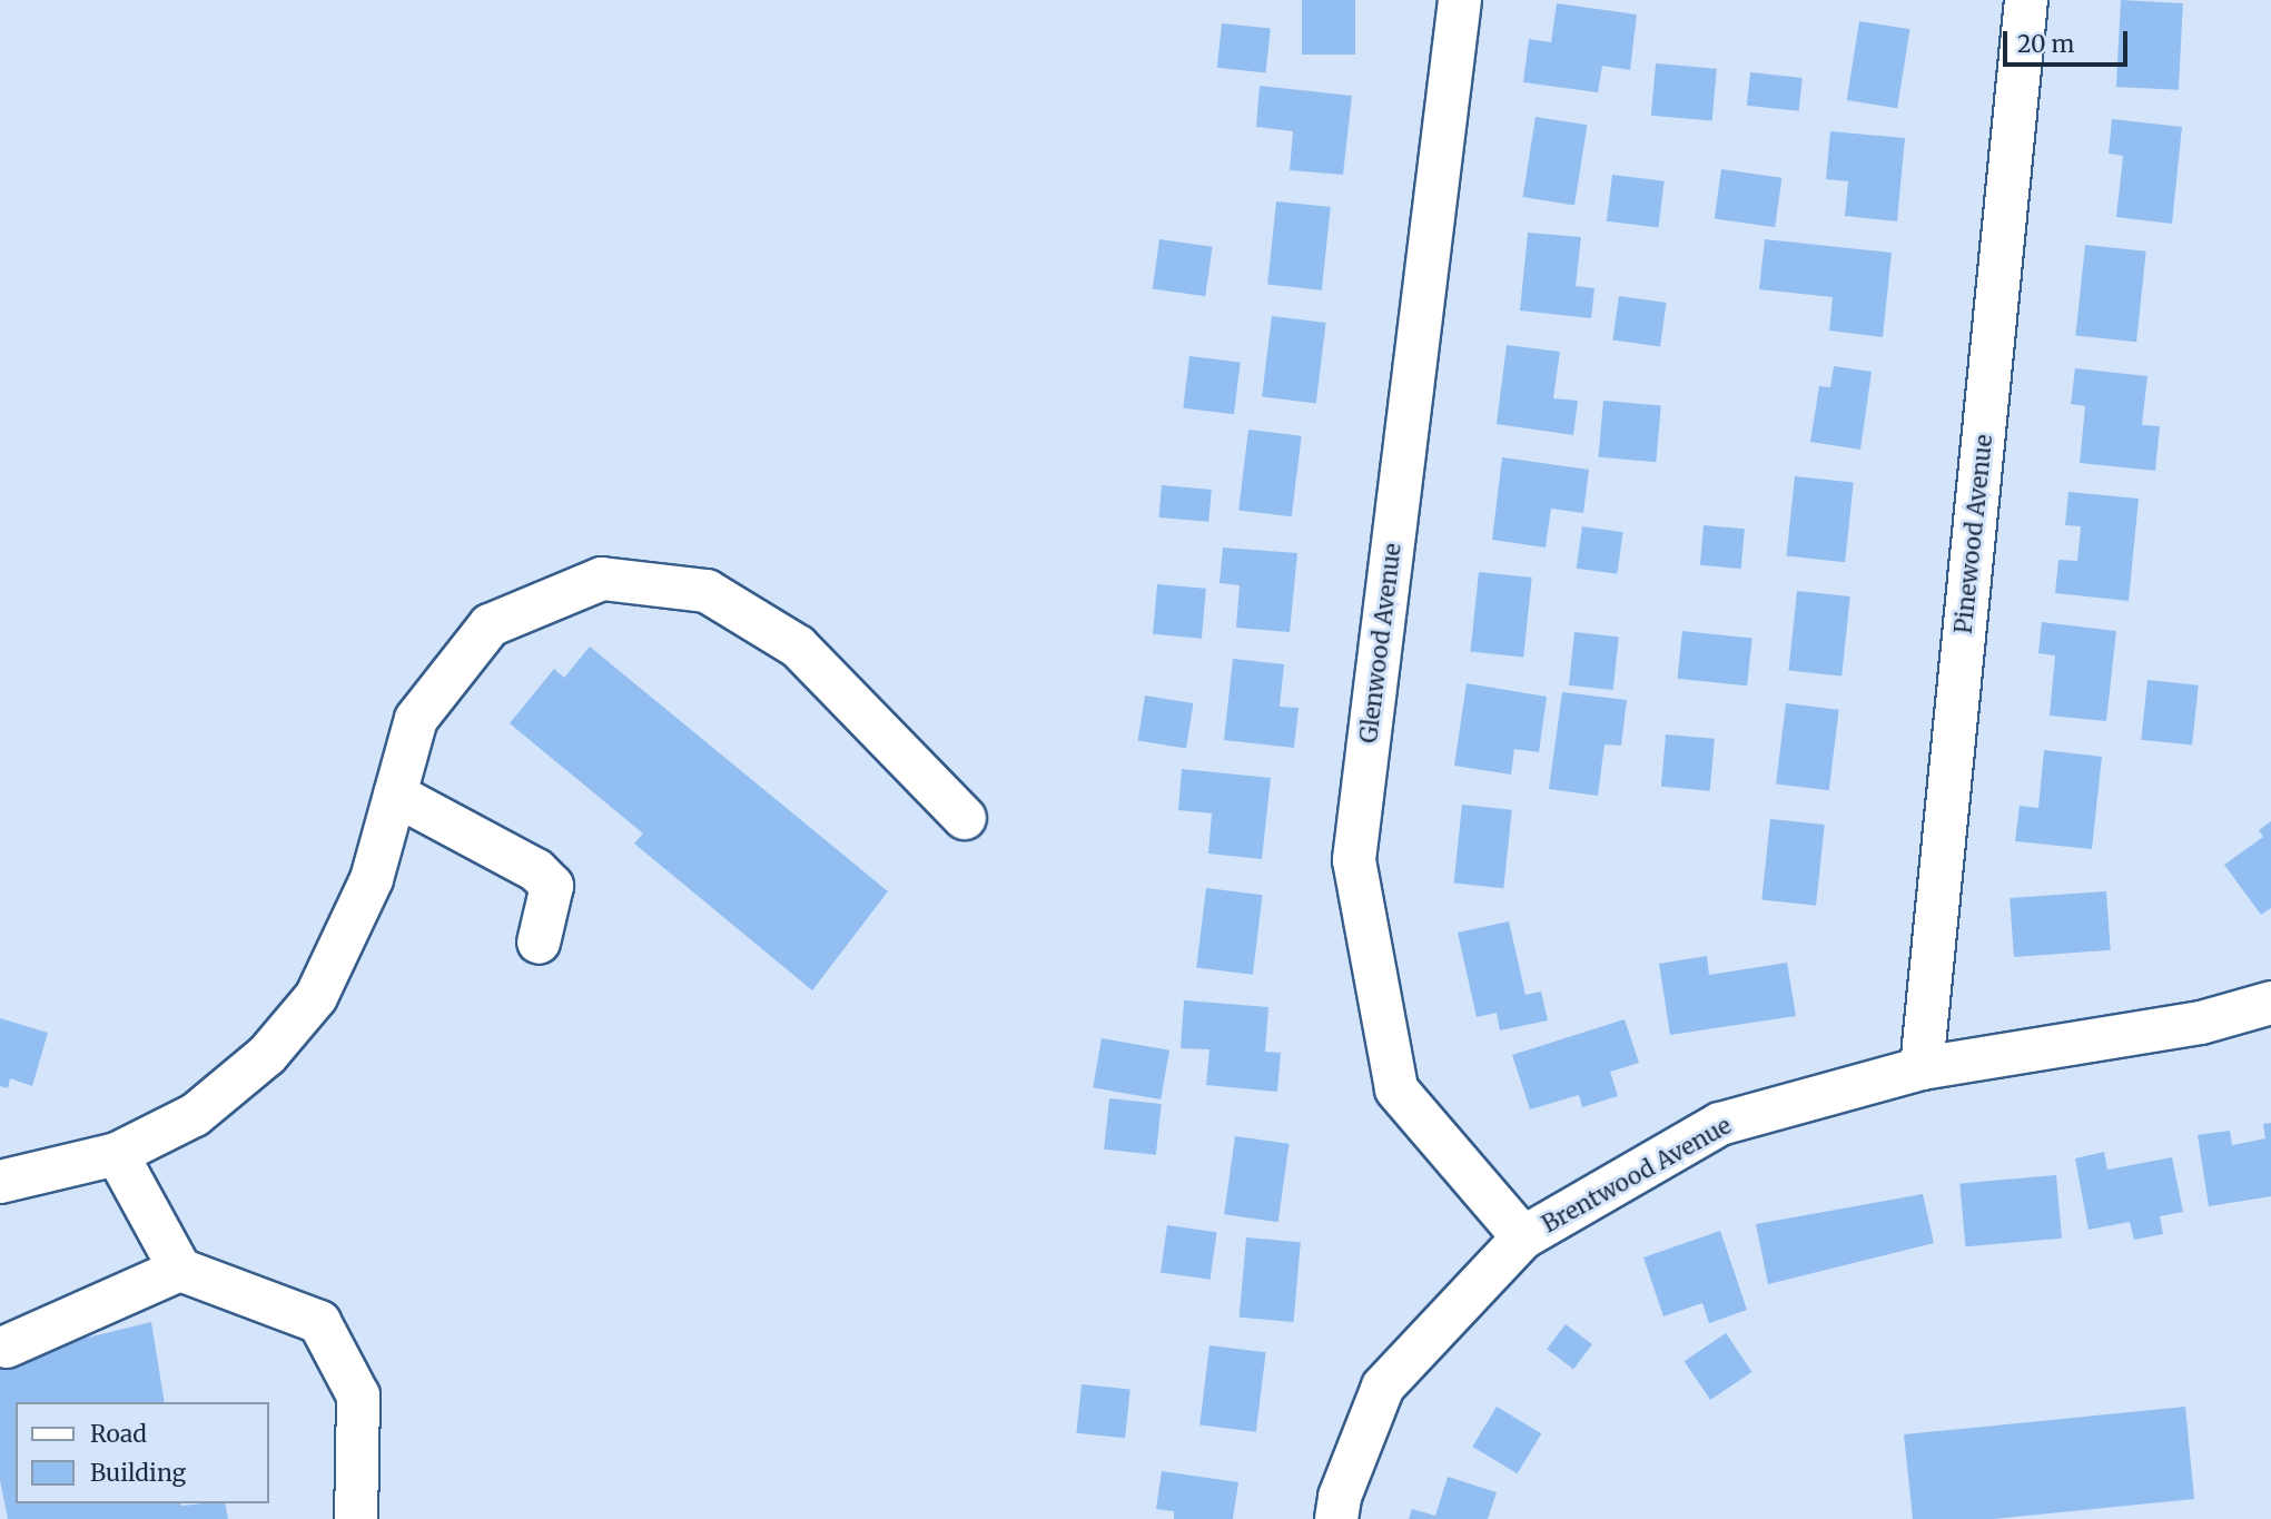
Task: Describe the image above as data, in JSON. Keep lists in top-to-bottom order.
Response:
{
  "streets": {
    "street": ["Pinewood Avenue", "Glenwood Avenue", "Brentwood Avenue"]
  },
  "crossings": [
    ["Pinewood Avenue", "Brentwood Avenue"],
    ["Glenwood Avenue", "Brentwood Avenue"]
  ],
  "legend": ["Road", "Building"],
  "scale_bar": "20 m"
}
